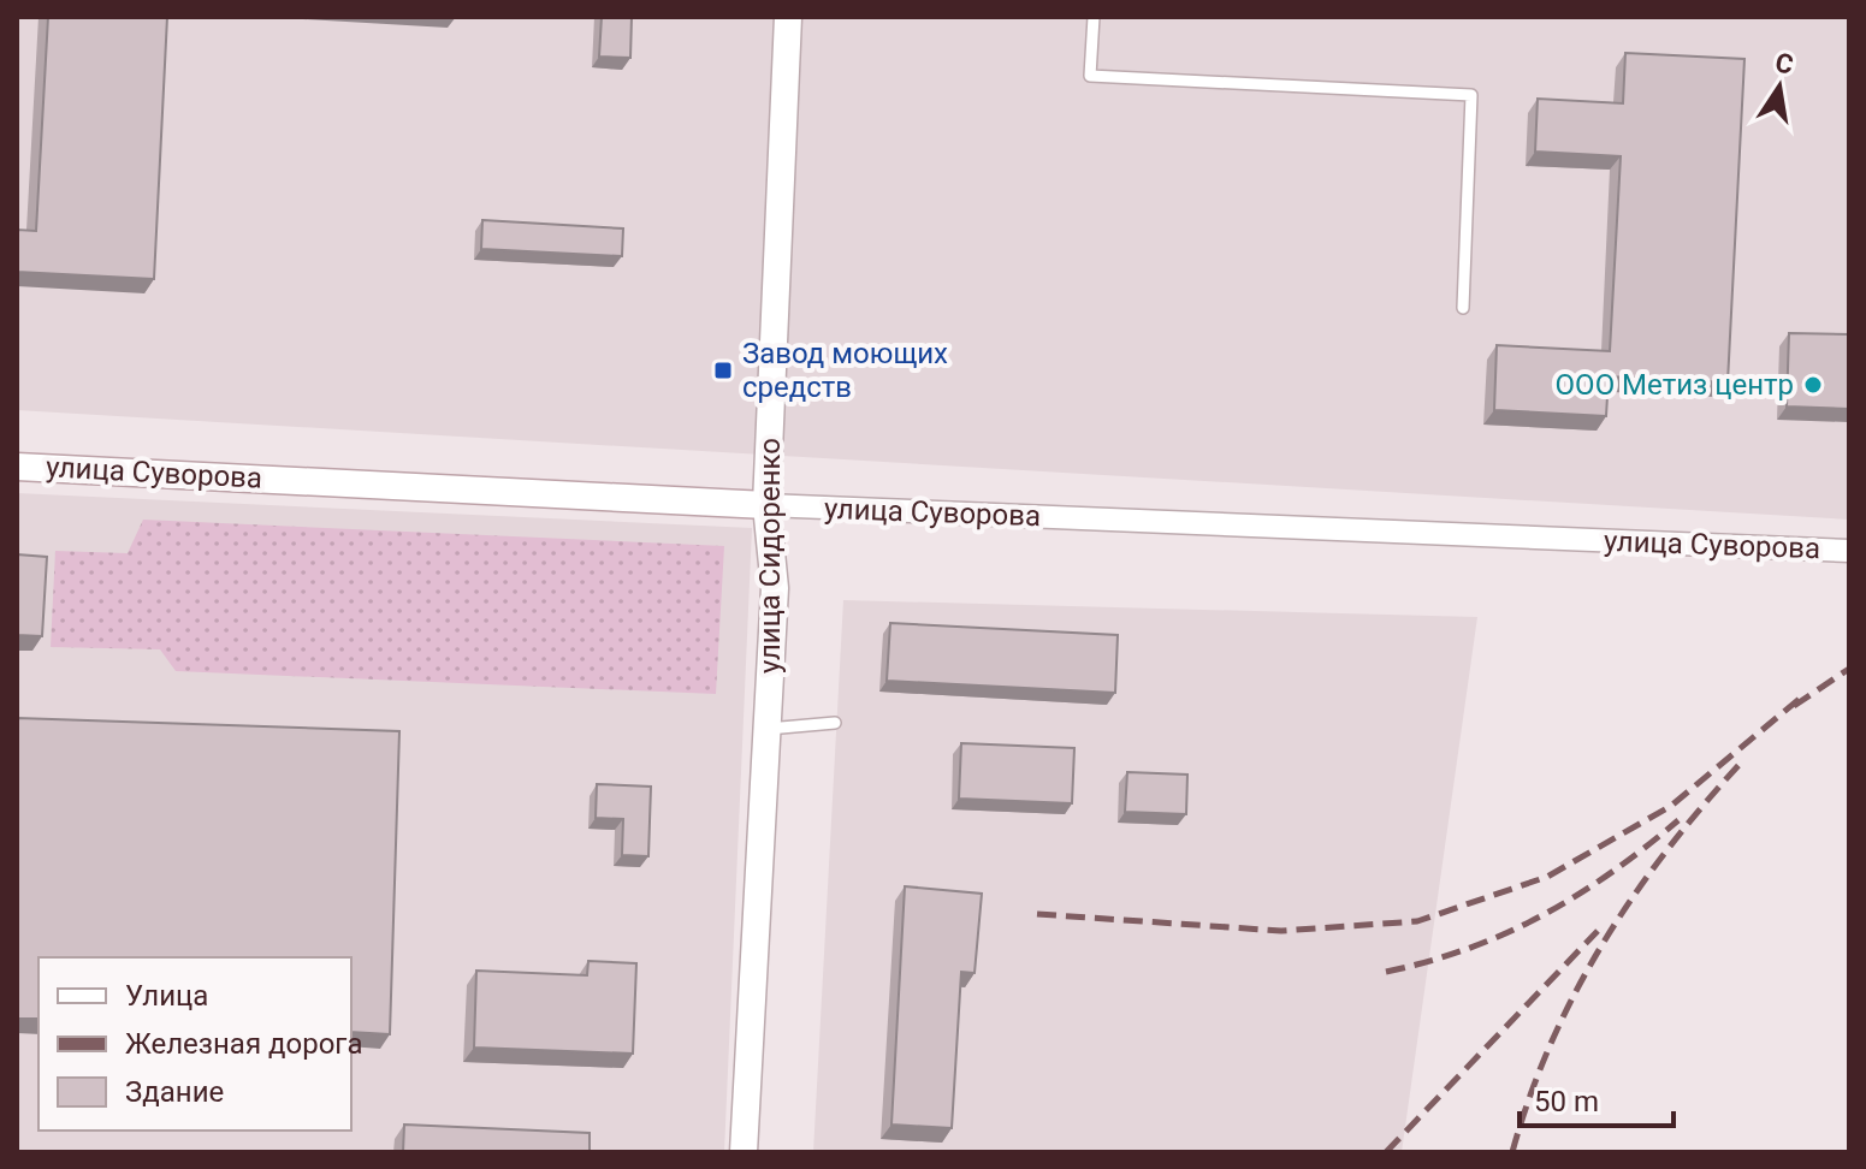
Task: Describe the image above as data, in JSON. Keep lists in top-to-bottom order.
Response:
{
  "streets": {
    "street": ["улица Суворова", "улица Сидоренко"]
  },
  "crossings": [
    ["улица Суворова", "улица Сидоренко"]
  ],
  "places": {
    "transit": ["Завод моющих средств"],
    "other": ["ООО Метиз центр"]
  },
  "legend": ["Улица", "Железная дорога", "Здание"],
  "scale_bar": "50 m",
  "north": "top"
}
